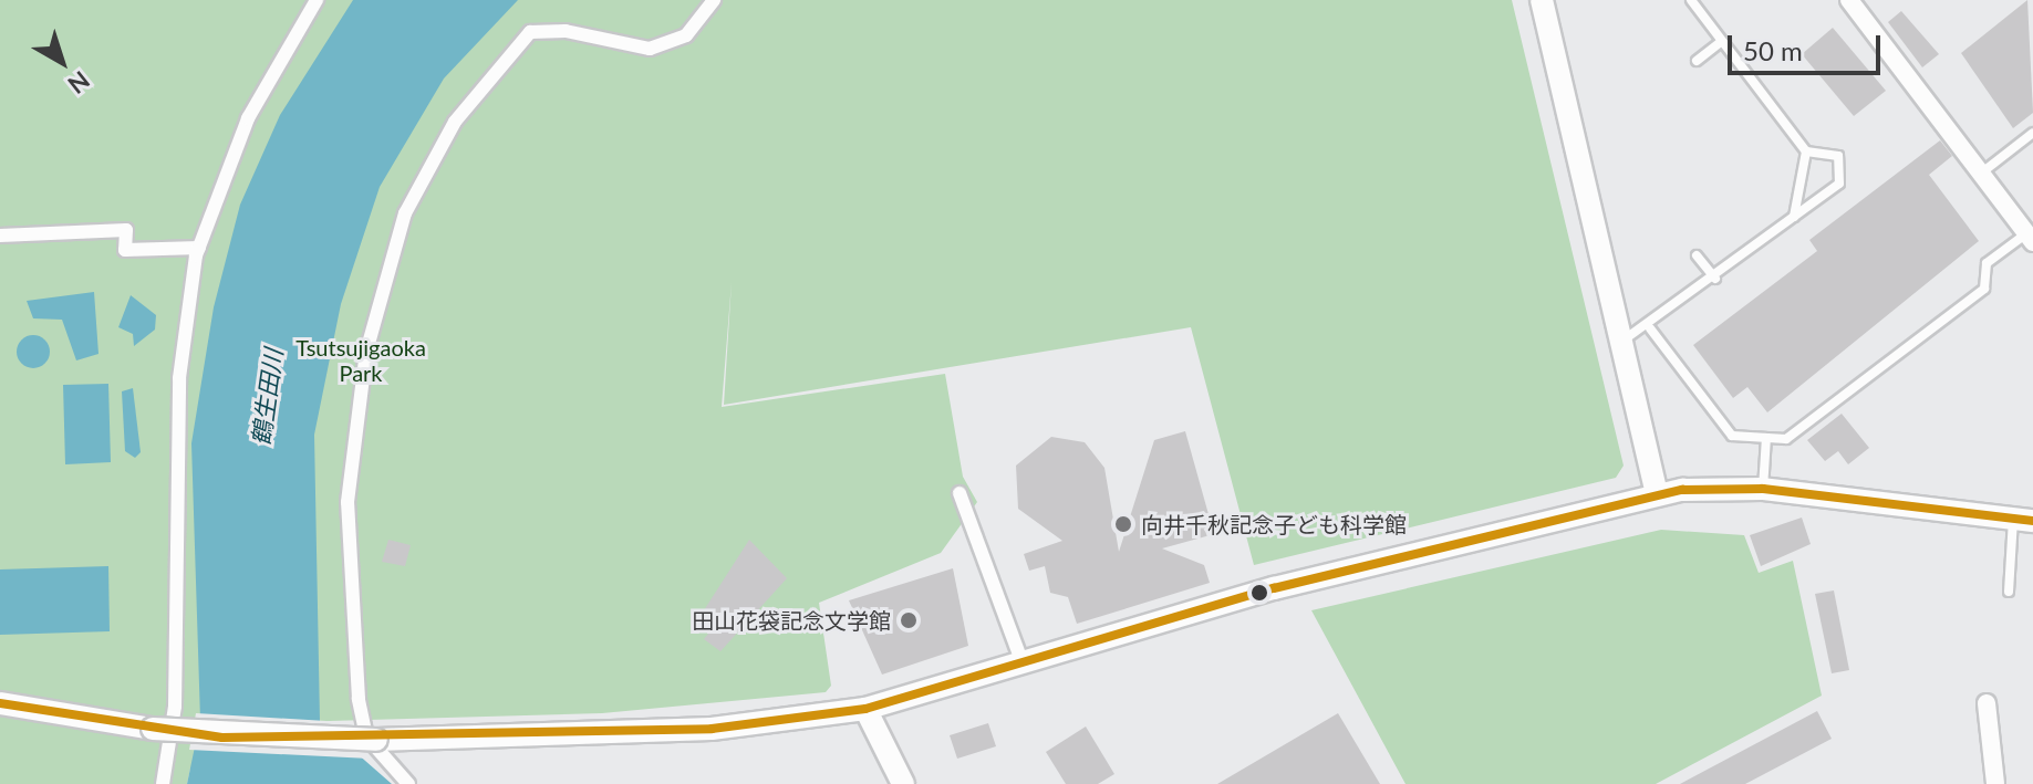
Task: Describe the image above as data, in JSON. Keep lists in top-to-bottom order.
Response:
{
  "water": ["鶴生田川"],
  "parks": ["Tsutsujigaoka Park"],
  "places": ["向井千秋記念子ども科学館", "田山花袋記念文学館"],
  "scale_bar": "50 m",
  "north": "bottom right"
}
